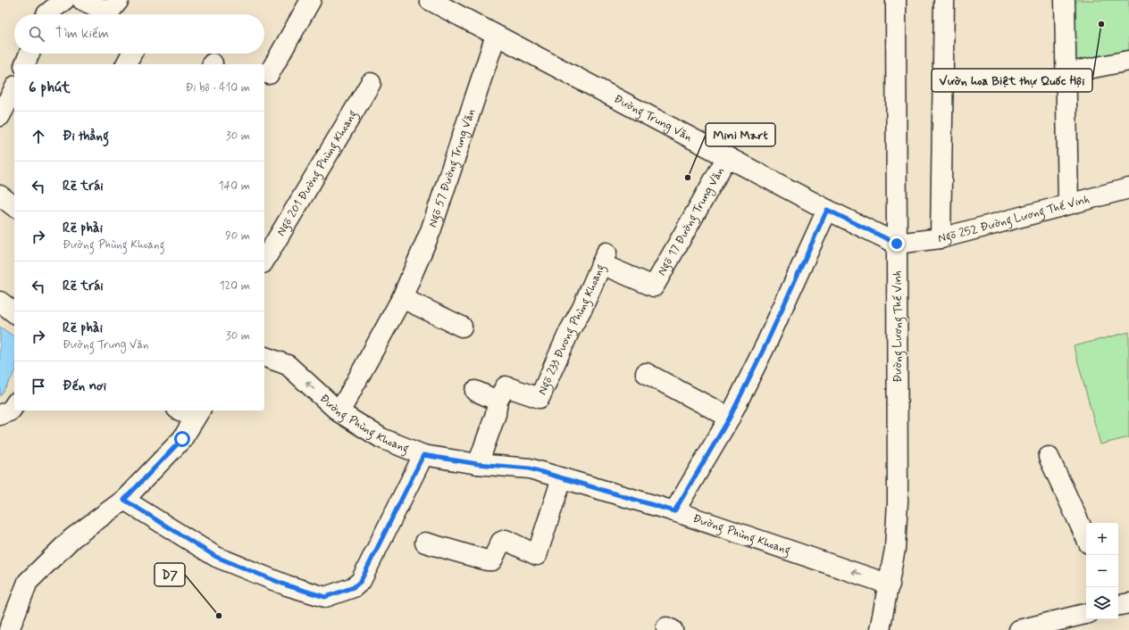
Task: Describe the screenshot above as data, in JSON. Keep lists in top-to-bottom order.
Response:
{
  "streets": {
    "street": [
      "Đường Trung Văn",
      "Ngõ 57 Đường Trung Văn",
      "Ngõ 201 Đường Phùng Khoang",
      "Ngõ 252 Đường Lương Thế Vinh",
      "Ngõ 17 Đường Trung Văn",
      "Đường Lương Thế Vinh",
      "Ngõ 233 Đương Phùng Khoang",
      "Đường Phùng Khoang"
    ]
  },
  "crossings": [
    ["Đường Trung Văn", "Ngõ 57 Đường Trung Văn"],
    ["Đường Trung Văn", "Ngõ 252 Đường Lương Thế Vinh"],
    ["Đường Trung Văn", "Ngõ 17 Đường Trung Văn"],
    ["Đường Trung Văn", "Đường Lương Thế Vinh"],
    ["Ngõ 57 Đường Trung Văn", "Đường Phùng Khoang"],
    ["Ngõ 252 Đường Lương Thế Vinh", "Đường Lương Thế Vinh"],
    ["Ngõ 17 Đường Trung Văn", "Ngõ 233 Đương Phùng Khoang"],
    ["Đường Lương Thế Vinh", "Đường Phùng Khoang"],
    ["Ngõ 233 Đương Phùng Khoang", "Đường Phùng Khoang"]
  ],
  "one_way": ["Đường Phùng Khoang"],
  "places": ["Vườn hoa Biệt thự Quốc Hội", "Mini Mart", "D7"],
  "page": {
    "search": "Tìm kiếm",
    "heading": ["6 phút", "Đi bộ · 410 m"],
    "list": [
      ["Đi thẳng", "30 m"],
      ["Rẽ trái", "140 m"],
      ["Rẽ phải", "Đường Phùng Khoang", "90 m"],
      ["Rẽ trái", "120 m"],
      ["Rẽ phải", "Đường Trung Văn", "30 m"],
      "Đến nơi"
    ],
    "map_buttons": ["+", "−"]
  }
}
